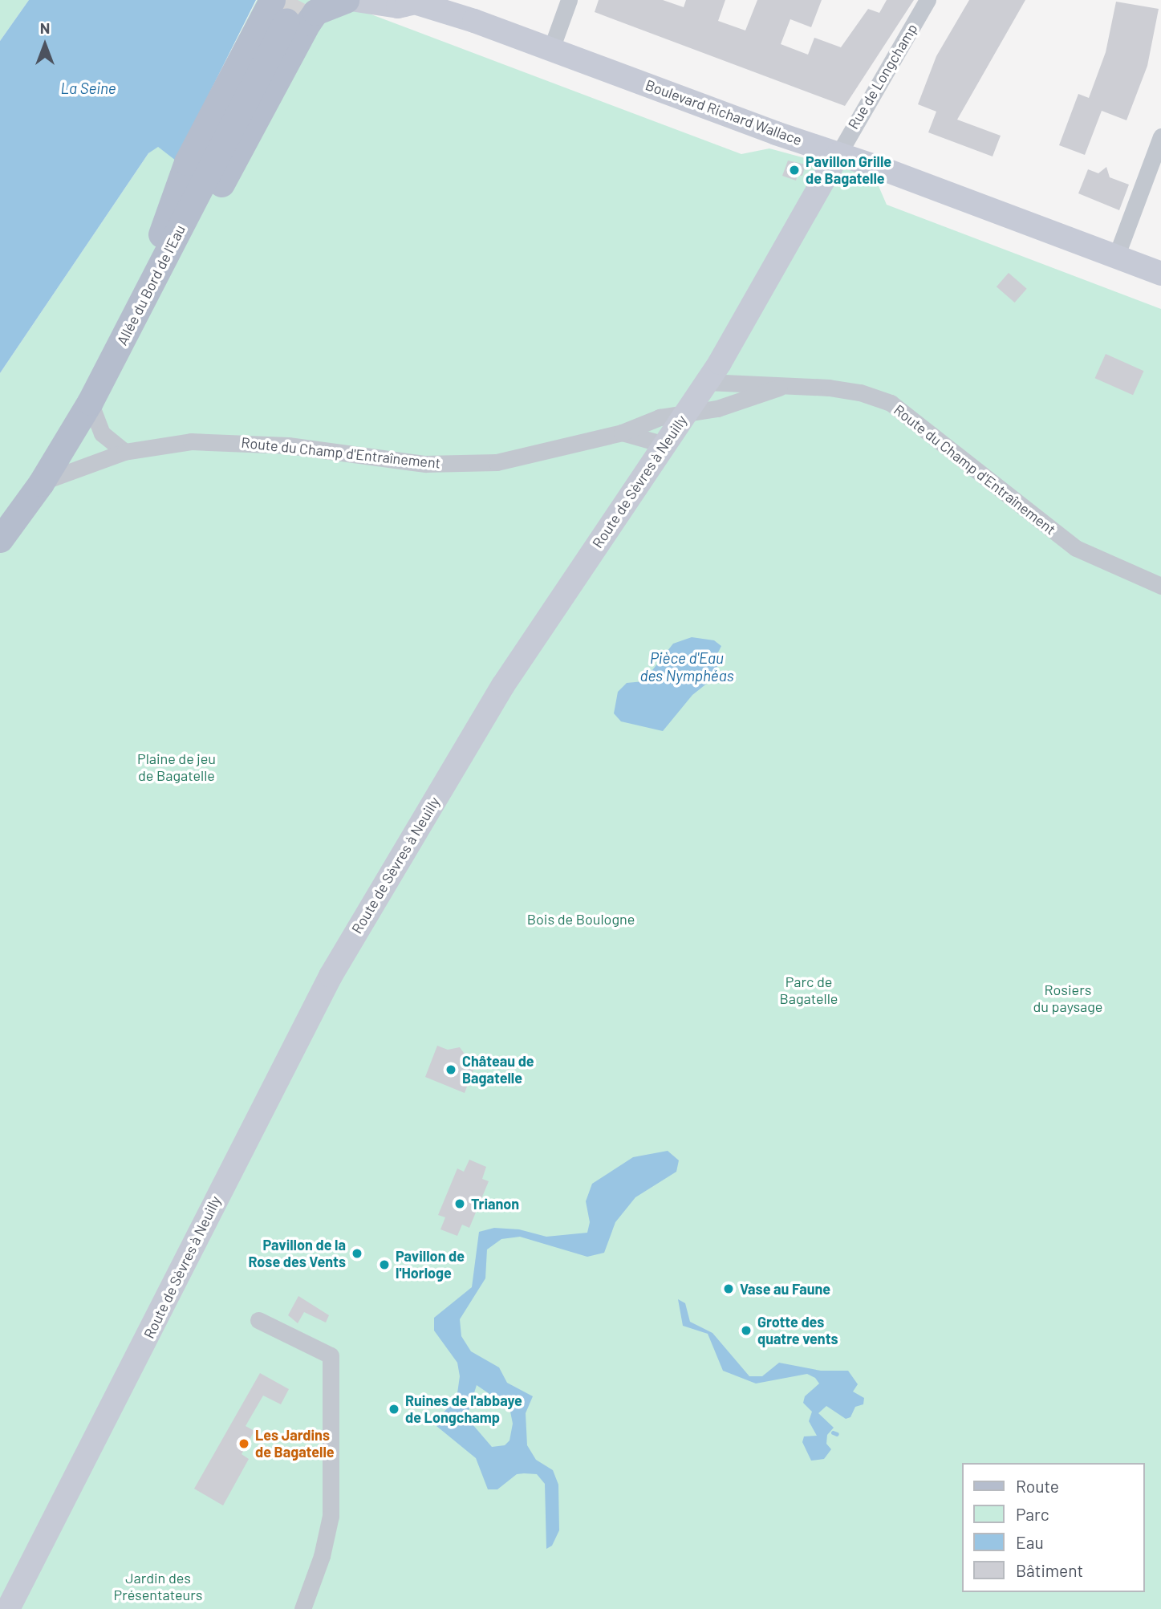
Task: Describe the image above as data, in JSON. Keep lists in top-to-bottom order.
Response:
{
  "streets": {
    "main road": ["Allée du Bord de l'Eau"],
    "street": [
      "Rue de Longchamp",
      "Boulevard Richard Wallace",
      "Route du Champ d'Entraînement",
      "Route de Sèvres à Neuilly"
    ]
  },
  "crossings": [
    ["Rue de Longchamp", "Boulevard Richard Wallace"],
    ["Rue de Longchamp", "Route de Sèvres à Neuilly"],
    ["Boulevard Richard Wallace", "Route de Sèvres à Neuilly"],
    ["Allée du Bord de l'Eau", "Route du Champ d'Entraînement"],
    ["Route du Champ d'Entraînement", "Route de Sèvres à Neuilly"]
  ],
  "water": ["La Seine", "Pièce d'Eau des Nymphéas"],
  "parks": [
    "Plaine de jeu de Bagatelle",
    "Bois de Boulogne",
    "Parc de Bagatelle",
    "Rosiers du paysage",
    "Jardin des Présentateurs"
  ],
  "places": [
    "Pavillon Grille de Bagatelle",
    "Château de Bagatelle",
    "Trianon",
    "Pavillon de la Rose des Vents",
    "Pavillon de l'Horloge",
    "Vase au Faune",
    "Grotte des quatre vents",
    "Ruines de l'abbaye de Longchamp",
    "Les Jardins de Bagatelle"
  ],
  "legend": [
    "Route",
    "Parc",
    "Eau",
    "Bâtiment"
  ],
  "north": "top"
}
